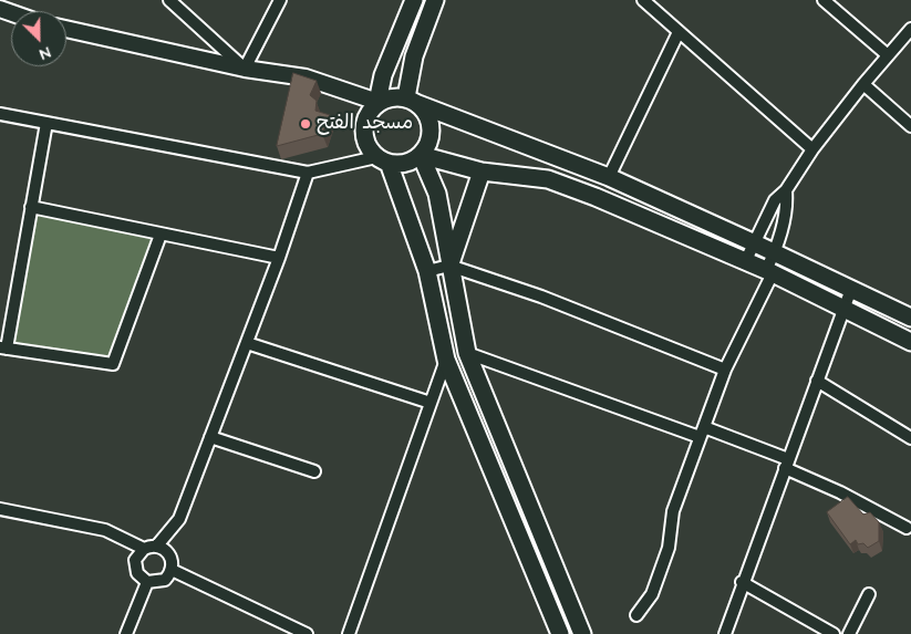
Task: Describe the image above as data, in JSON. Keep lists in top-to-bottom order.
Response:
{
  "places": ["مسجد الفتح"],
  "north": "bottom right"
}
